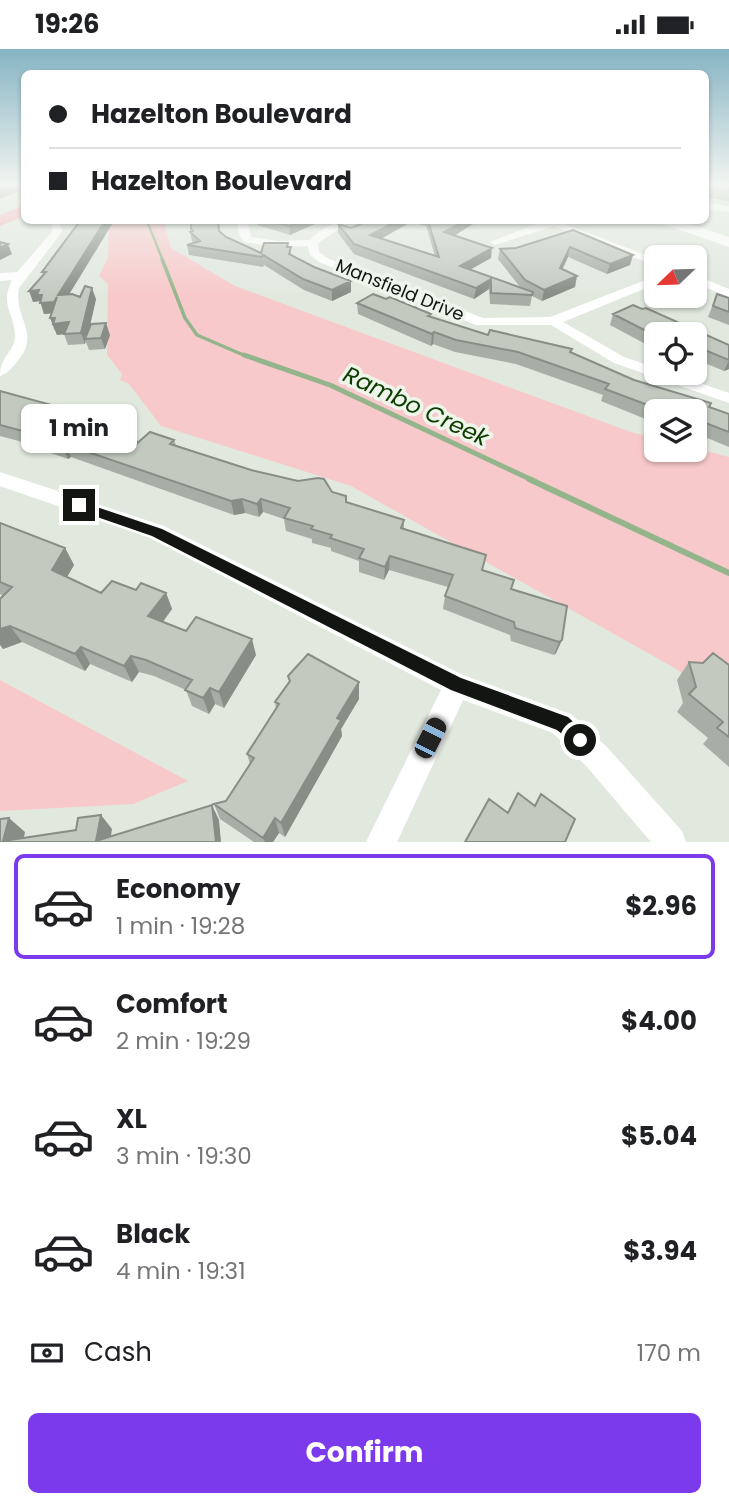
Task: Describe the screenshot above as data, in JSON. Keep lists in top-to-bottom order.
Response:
{
  "streets": {
    "street": ["Mansfield Drive"]
  },
  "water": ["Rambo Creek"],
  "north": "bottom left",
  "page": {
    "status": "19:26",
    "banner": ["Hazelton Boulevard", "Hazelton Boulevard"],
    "bubble": "1 min",
    "list": [
      {
        "name": "Economy",
        "note": "1 min · 19:28",
        "value": "$2.96"
      },
      {
        "name": "Comfort",
        "note": "2 min · 19:29",
        "value": "$4.00"
      },
      {
        "name": "XL",
        "note": "3 min · 19:30",
        "value": "$5.04"
      },
      {
        "name": "Black",
        "note": "4 min · 19:31",
        "value": "$3.94"
      }
    ],
    "pay": ["Cash", "170 m"],
    "buttons": "Confirm"
  }
}
